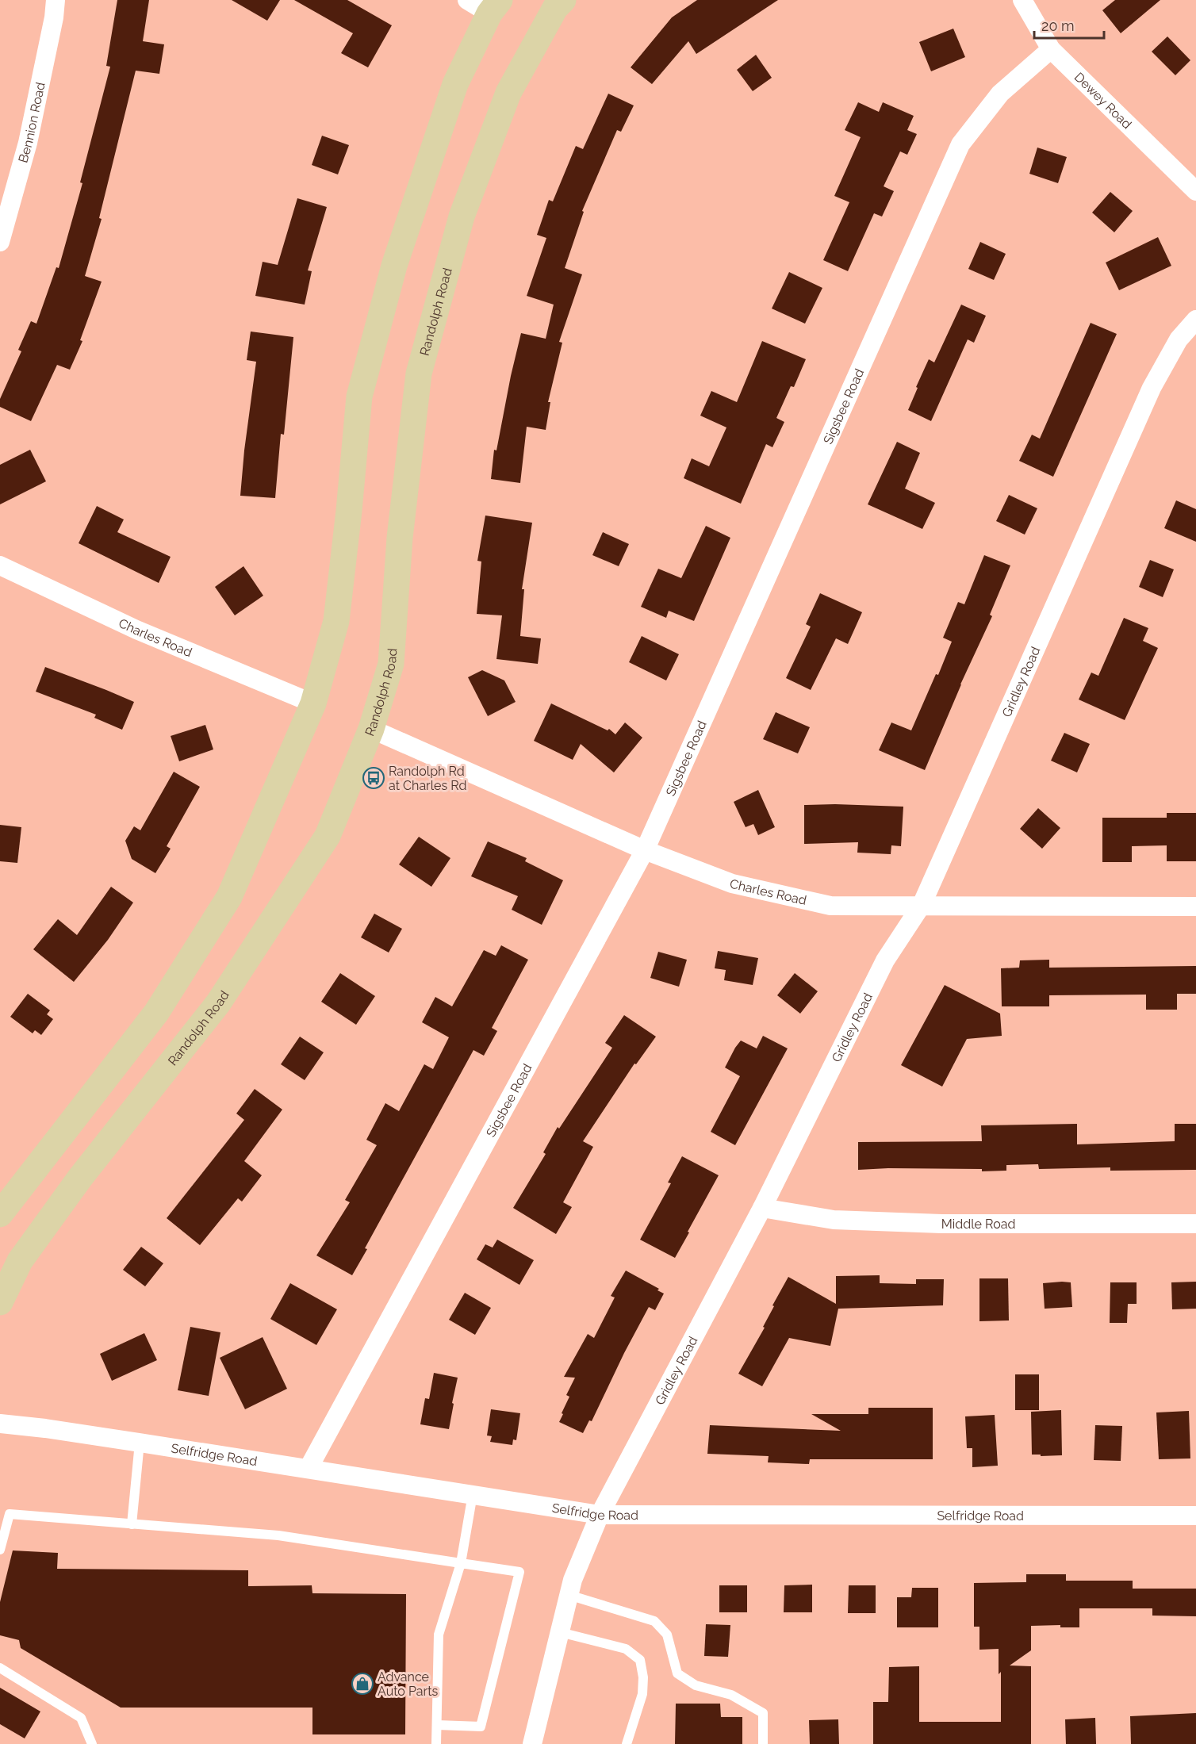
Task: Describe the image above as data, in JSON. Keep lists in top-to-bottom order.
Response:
{
  "streets": {
    "main road": ["Randolph Road"],
    "street": [
      "Dewey Road",
      "Bennion Road",
      "Sigsbee Road",
      "Charles Road",
      "Gridley Road",
      "Middle Road",
      "Selfridge Road"
    ]
  },
  "crossings": [
    ["Dewey Road", "Sigsbee Road"],
    ["Randolph Road", "Charles Road"],
    ["Sigsbee Road", "Charles Road"],
    ["Sigsbee Road", "Selfridge Road"],
    ["Charles Road", "Gridley Road"],
    ["Gridley Road", "Middle Road"],
    ["Gridley Road", "Selfridge Road"]
  ],
  "places": {
    "bus stop": ["Randolph Rd at Charles Rd"],
    "shop": ["Advance Auto Parts"]
  },
  "scale_bar": "20 m"
}
